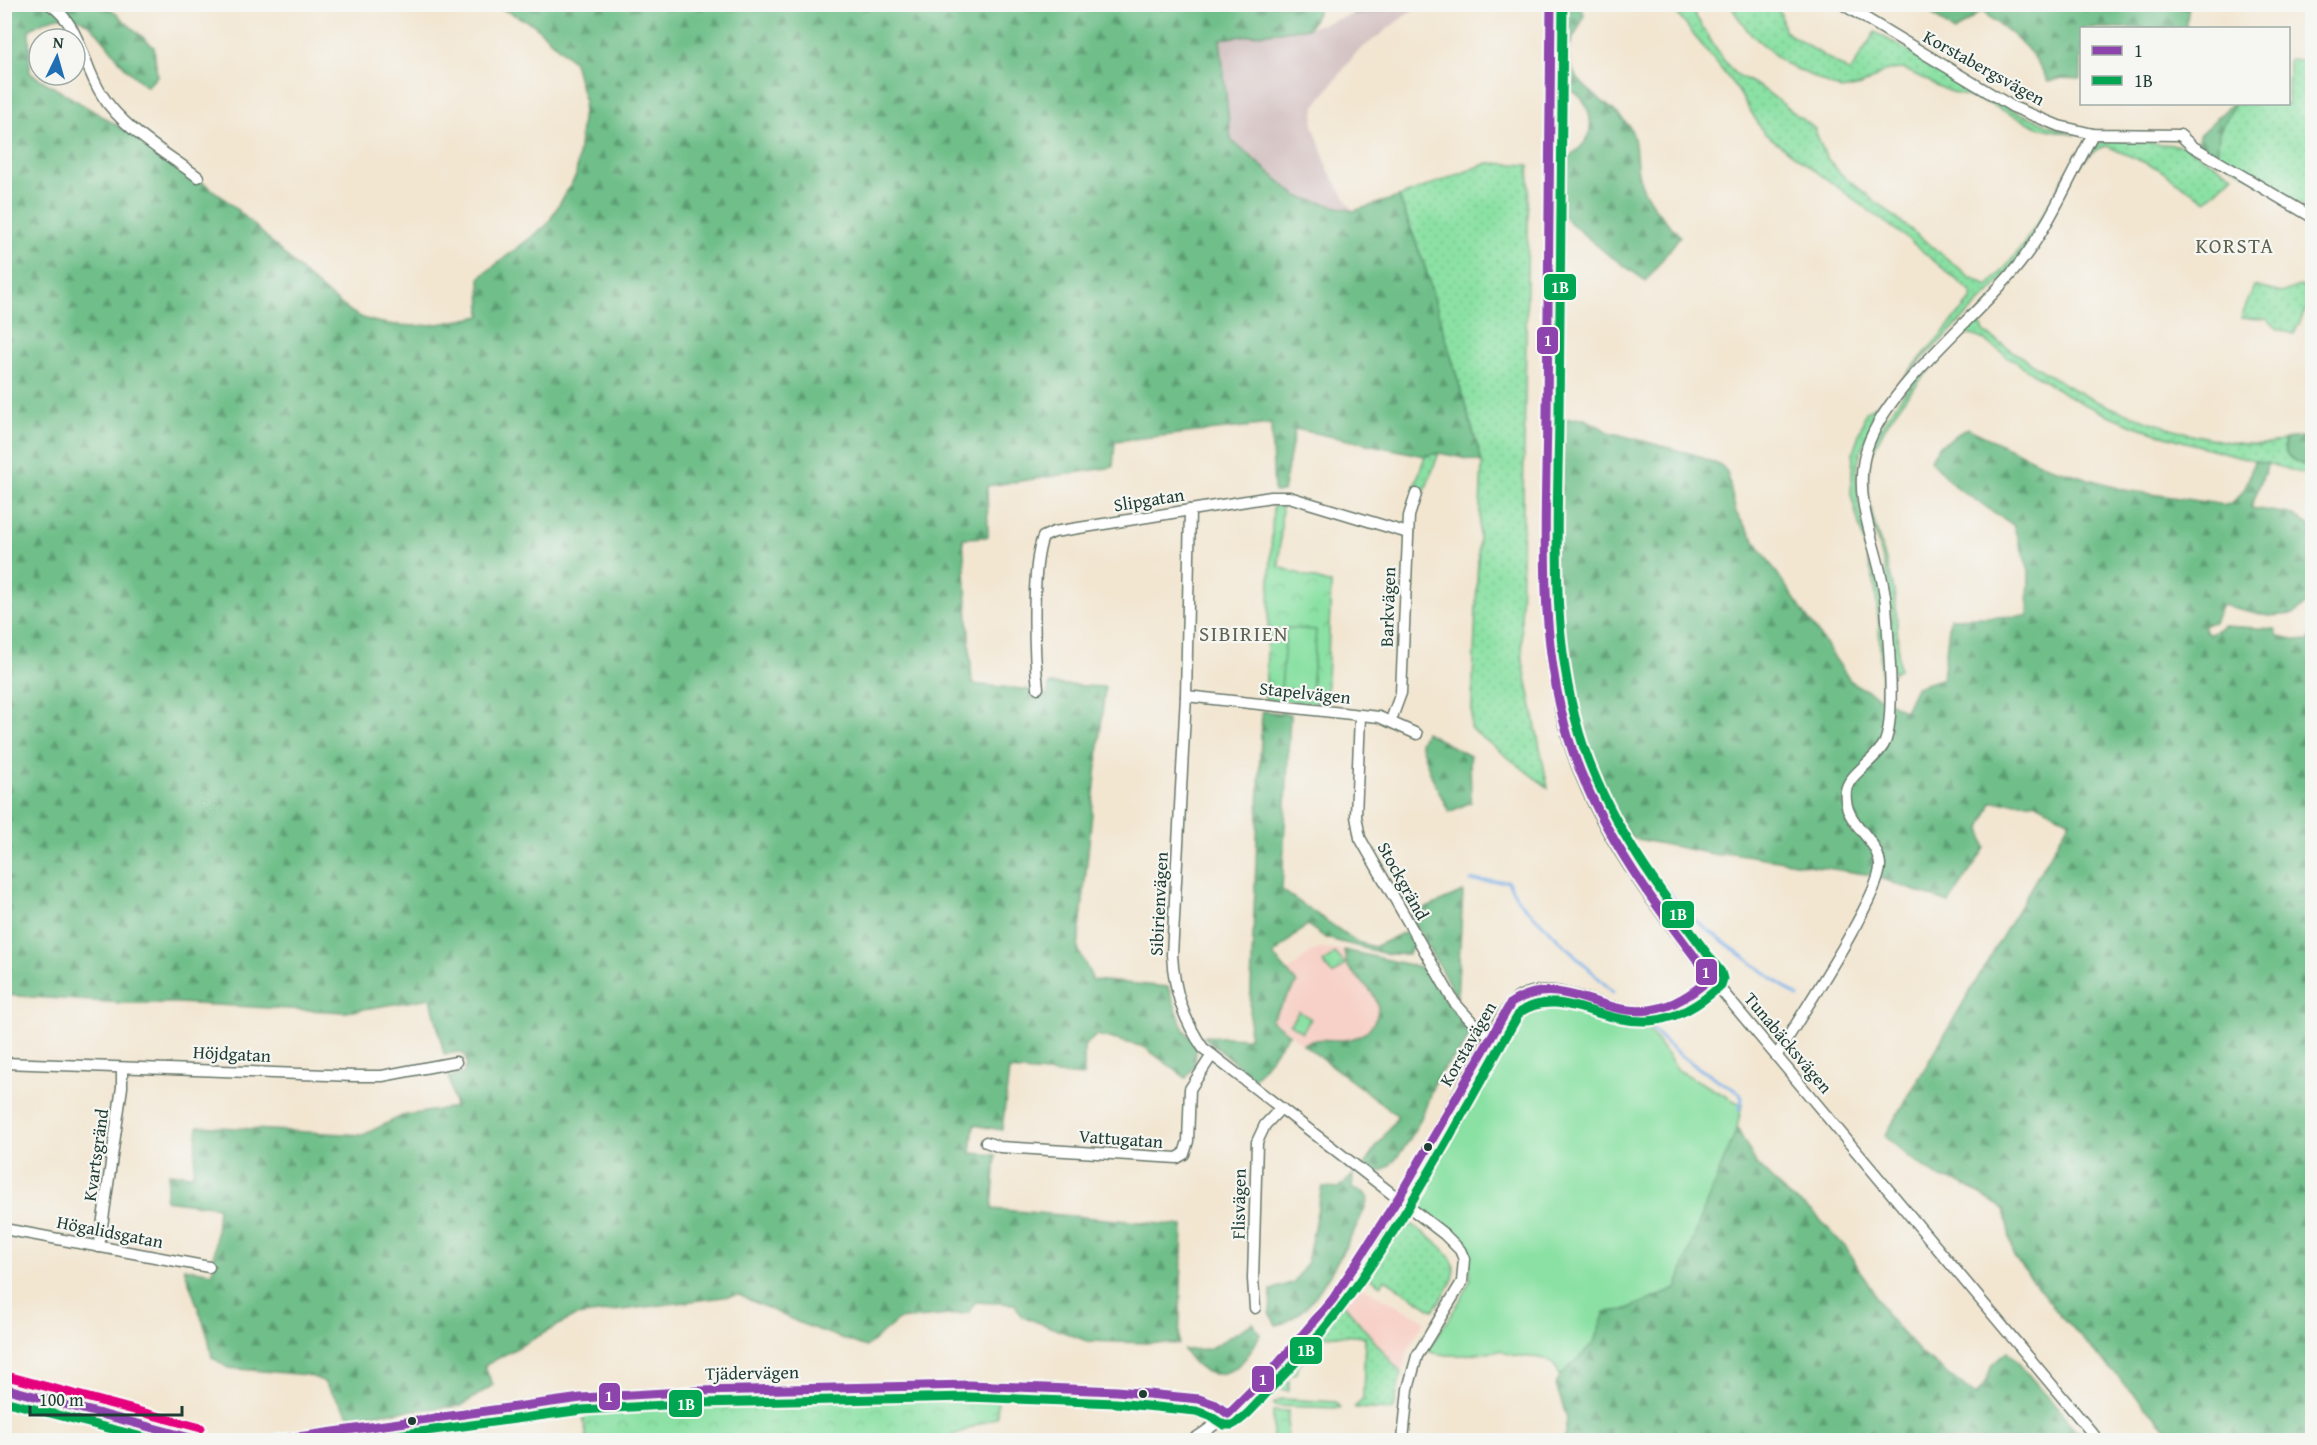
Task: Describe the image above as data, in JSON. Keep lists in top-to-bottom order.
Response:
{
  "streets": {
    "street": [
      "Korstabergsvägen",
      "Slipgatan",
      "Barkvägen",
      "Stapelvägen",
      "Stockgränd",
      "Sibirienvägen",
      "Tunabäcksvägen",
      "Korstavägen",
      "Höjdgatan",
      "Vattugatan",
      "Kvartsgränd",
      "Flisvägen",
      "Högalidsgatan",
      "Tjädervägen"
    ]
  },
  "crossings": [
    ["Slipgatan", "Barkvägen"],
    ["Slipgatan", "Sibirienvägen"],
    ["Barkvägen", "Stapelvägen"],
    ["Stapelvägen", "Stockgränd"],
    ["Stapelvägen", "Sibirienvägen"],
    ["Stockgränd", "Korstavägen"],
    ["Sibirienvägen", "Korstavägen"],
    ["Sibirienvägen", "Vattugatan"],
    ["Sibirienvägen", "Flisvägen"],
    ["Tunabäcksvägen", "Korstavägen"],
    ["Korstavägen", "Tjädervägen"],
    ["Höjdgatan", "Kvartsgränd"],
    ["Kvartsgränd", "Högalidsgatan"]
  ],
  "districts": ["KORSTA", "SIBIRIEN"],
  "lines": ["transit line 1", "transit line 1B"],
  "legend": ["1", "1B"],
  "scale_bar": "100 m",
  "north": "top"
}
